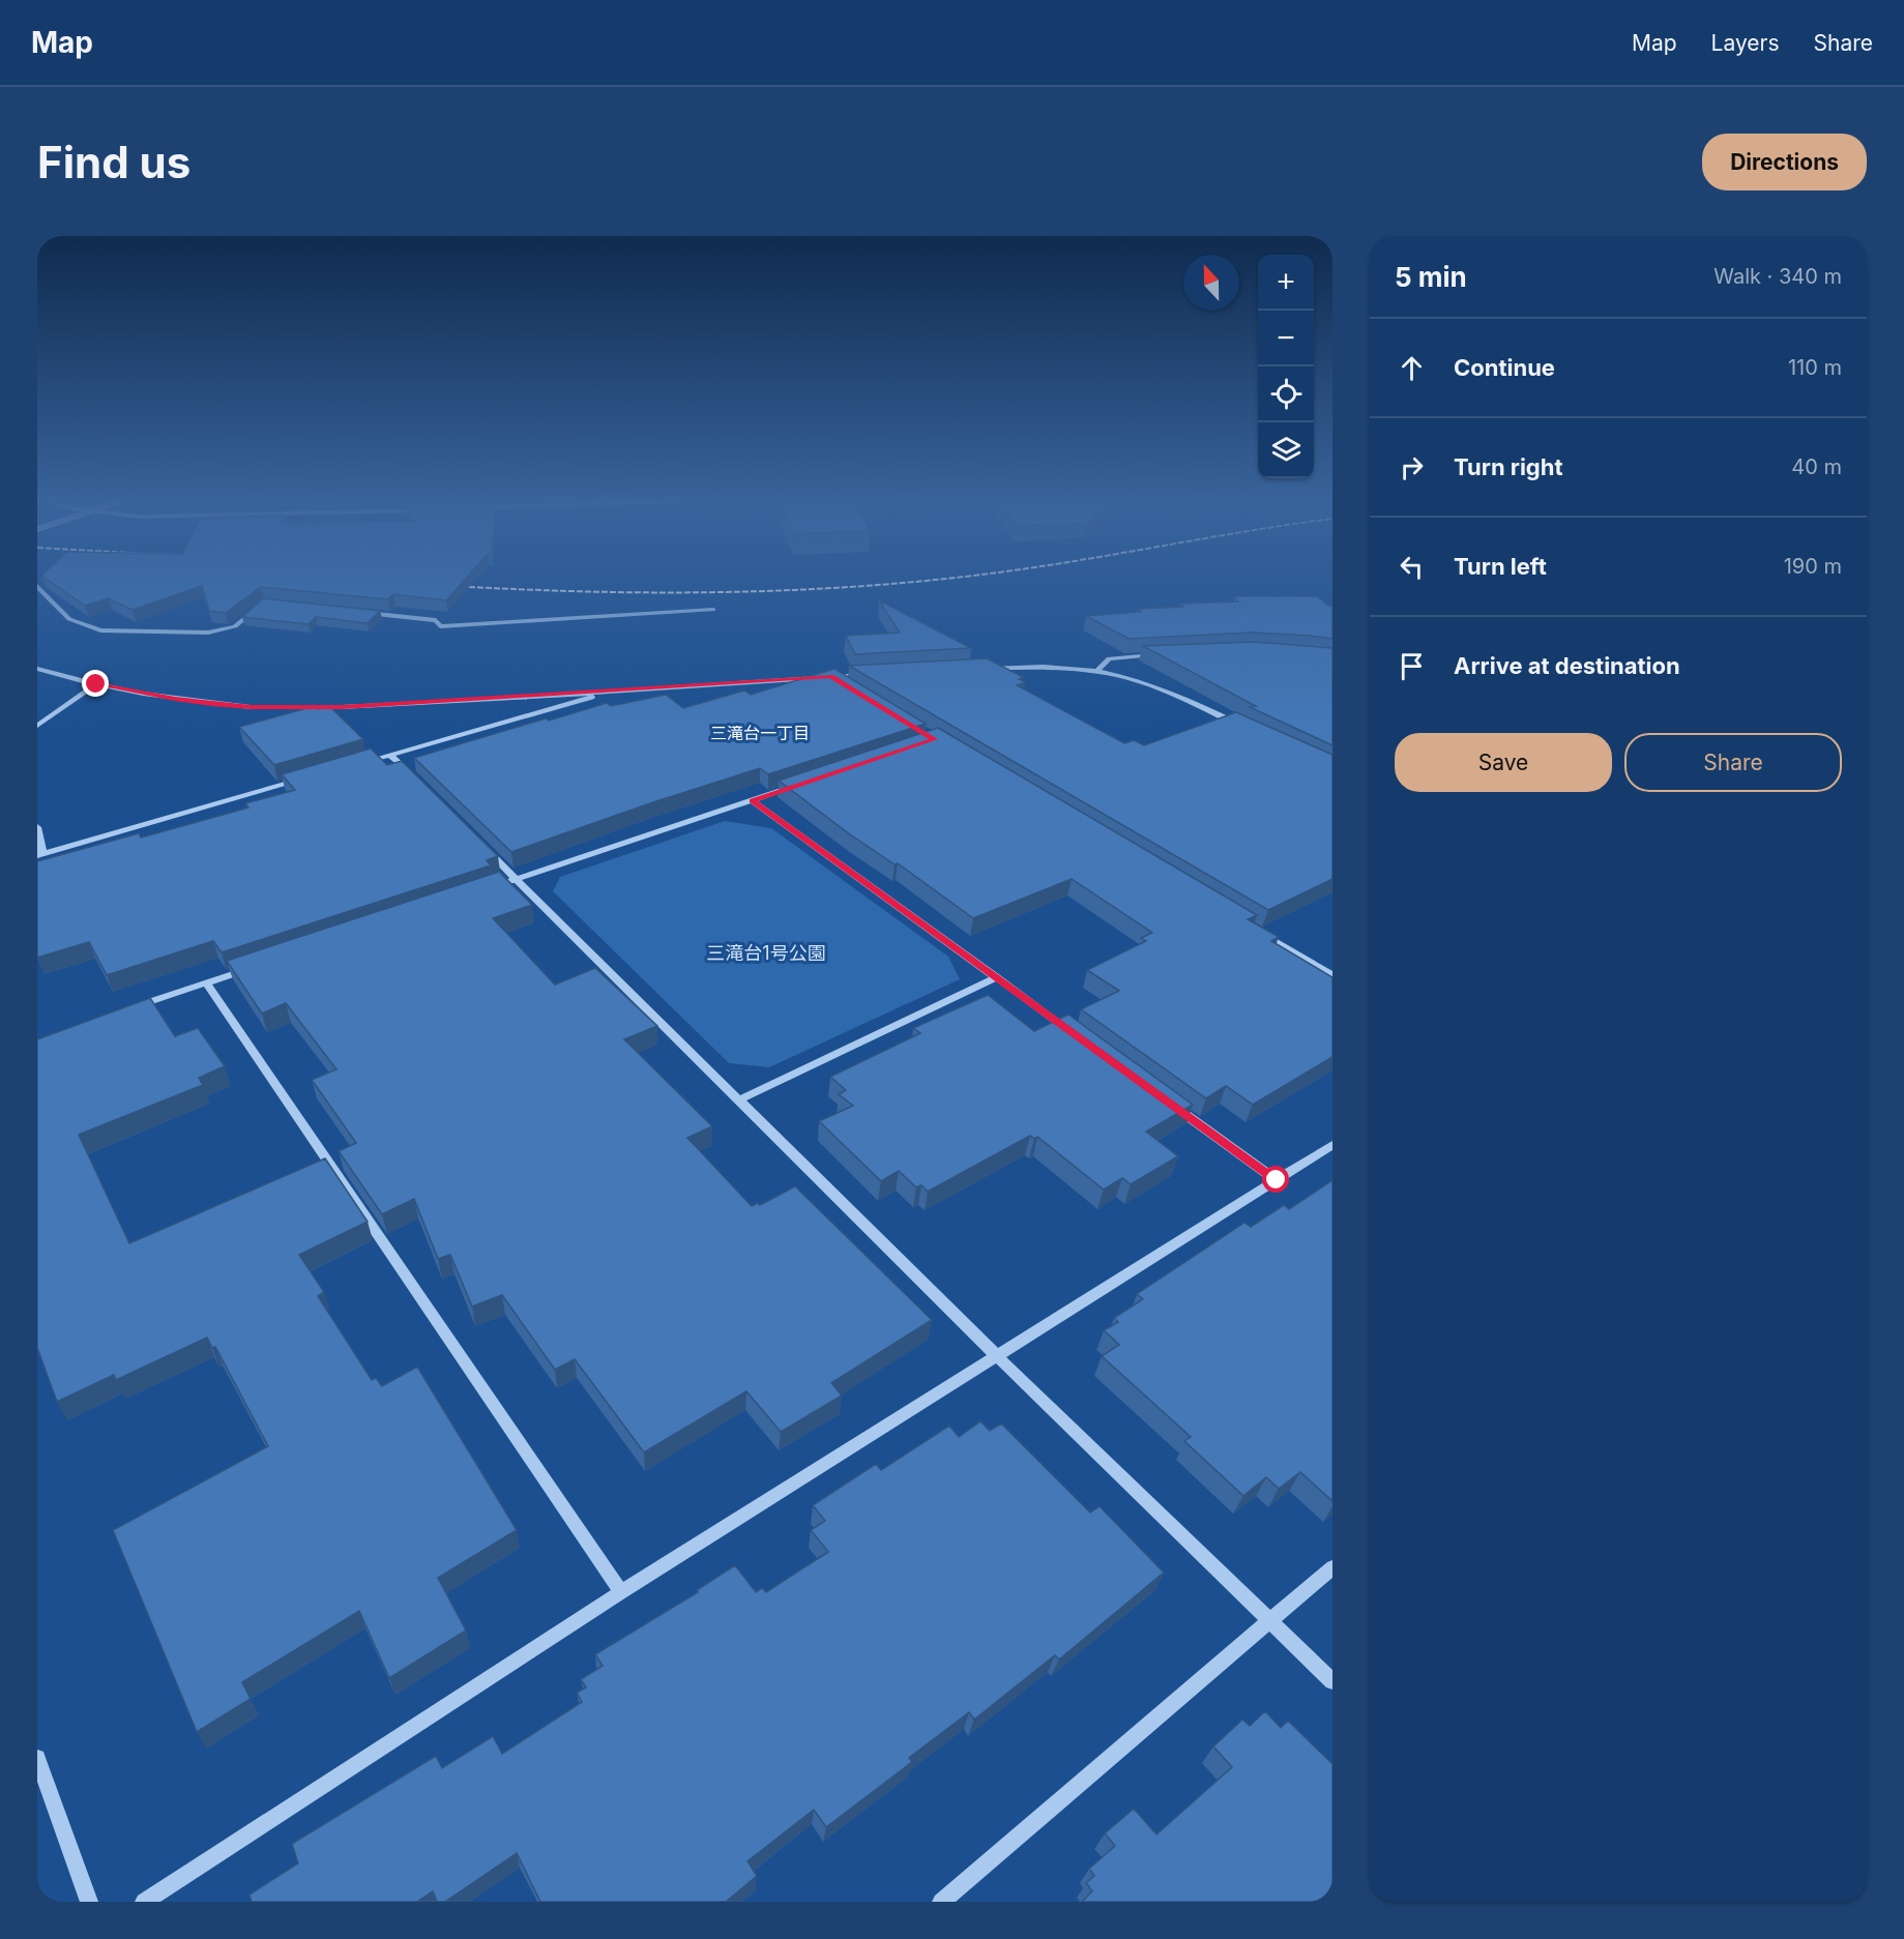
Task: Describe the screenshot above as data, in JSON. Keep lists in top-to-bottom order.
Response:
{
  "districts": ["三滝台一丁目"],
  "parks": ["三滝台1号公園"],
  "north": "top",
  "page": {
    "header": "Map",
    "nav": ["Map", "Layers", "Share"],
    "buttons": [
      "Directions",
      ["Save", "Share"]
    ],
    "title": "Find us",
    "heading": ["5 min", "Walk · 340 m"],
    "map_buttons": ["+", "−"],
    "list": [
      ["Continue", "110 m"],
      ["Turn right", "40 m"],
      ["Turn left", "190 m"],
      "Arrive at destination"
    ]
  }
}
